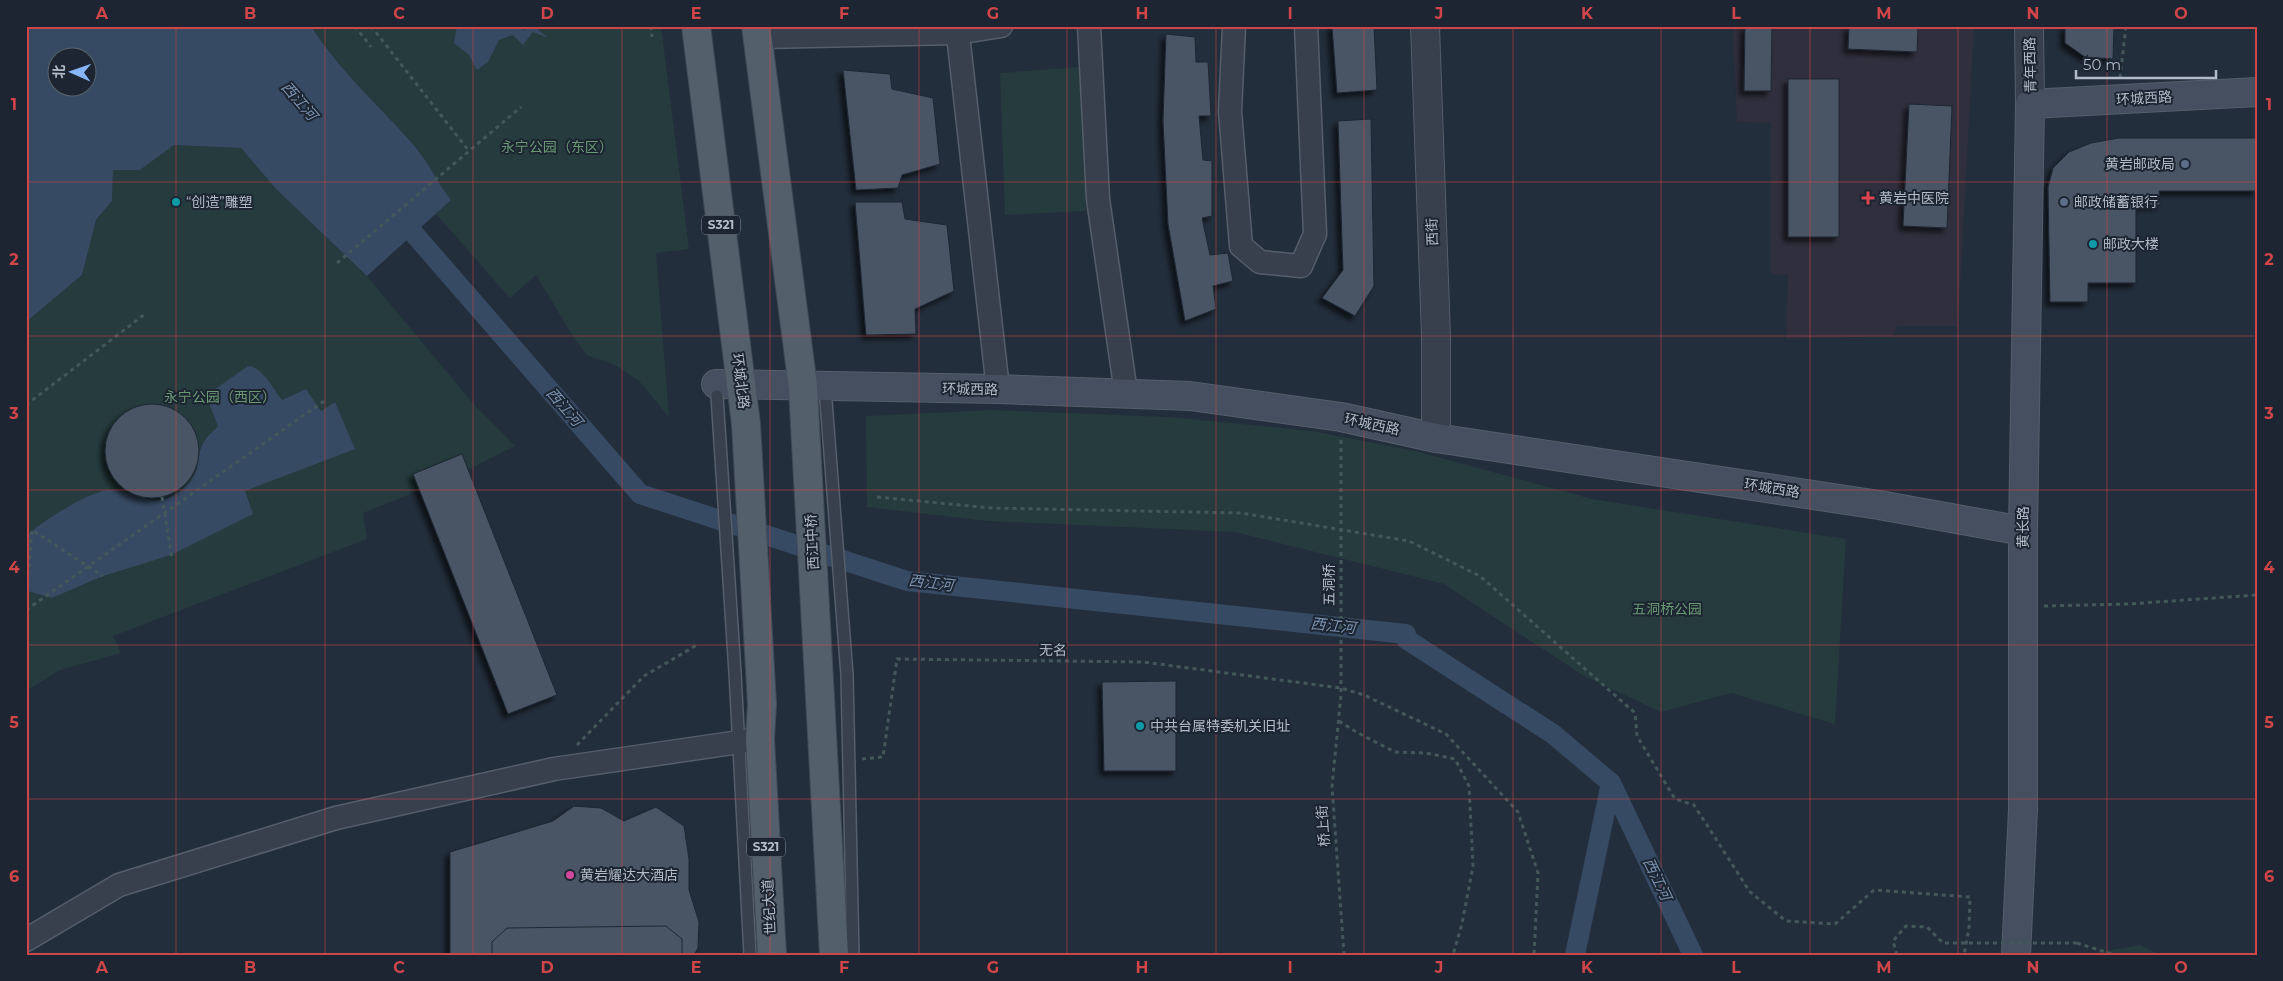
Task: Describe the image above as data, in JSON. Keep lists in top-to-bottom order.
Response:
{
  "streets": {
    "main road": [
      "环城西路",
      "S321",
      "环城北路",
      "黄长路",
      "西江中桥",
      "世纪大道"
    ],
    "street": ["青年西路", "西街"],
    "path": ["五洞桥", "无名", "桥上街"]
  },
  "crossings": [
    ["青年西路", "环城西路"],
    ["青年西路", "黄长路"],
    ["环城西路", "西街"],
    ["环城西路", "环城北路"],
    ["环城西路", "黄长路"],
    ["环城西路", "西江中桥"],
    ["环城北路", "世纪大道"],
    ["西江中桥", "无名"],
    ["五洞桥", "无名"],
    ["五洞桥", "桥上街"]
  ],
  "water": ["西江河"],
  "parks": ["永宁公园（东区）", "永宁公园（西区）", "五洞桥公园"],
  "places": {
    "other": [
      "黄岩邮政局",
      "“创造”雕塑",
      "邮政储蓄银行",
      "邮政大楼",
      "中共台属特委机关旧址",
      "黄岩耀达大酒店"
    ],
    "health": ["黄岩中医院"]
  },
  "scale_bar": "50 m",
  "north": "left",
  "grid": {
    "columns": [
      "A",
      "B",
      "C",
      "D",
      "E",
      "F",
      "G",
      "H",
      "I",
      "J",
      "K",
      "L",
      "M",
      "N",
      "O"
    ],
    "rows": [
      "1",
      "2",
      "3",
      "4",
      "5",
      "6"
    ]
  }
}
